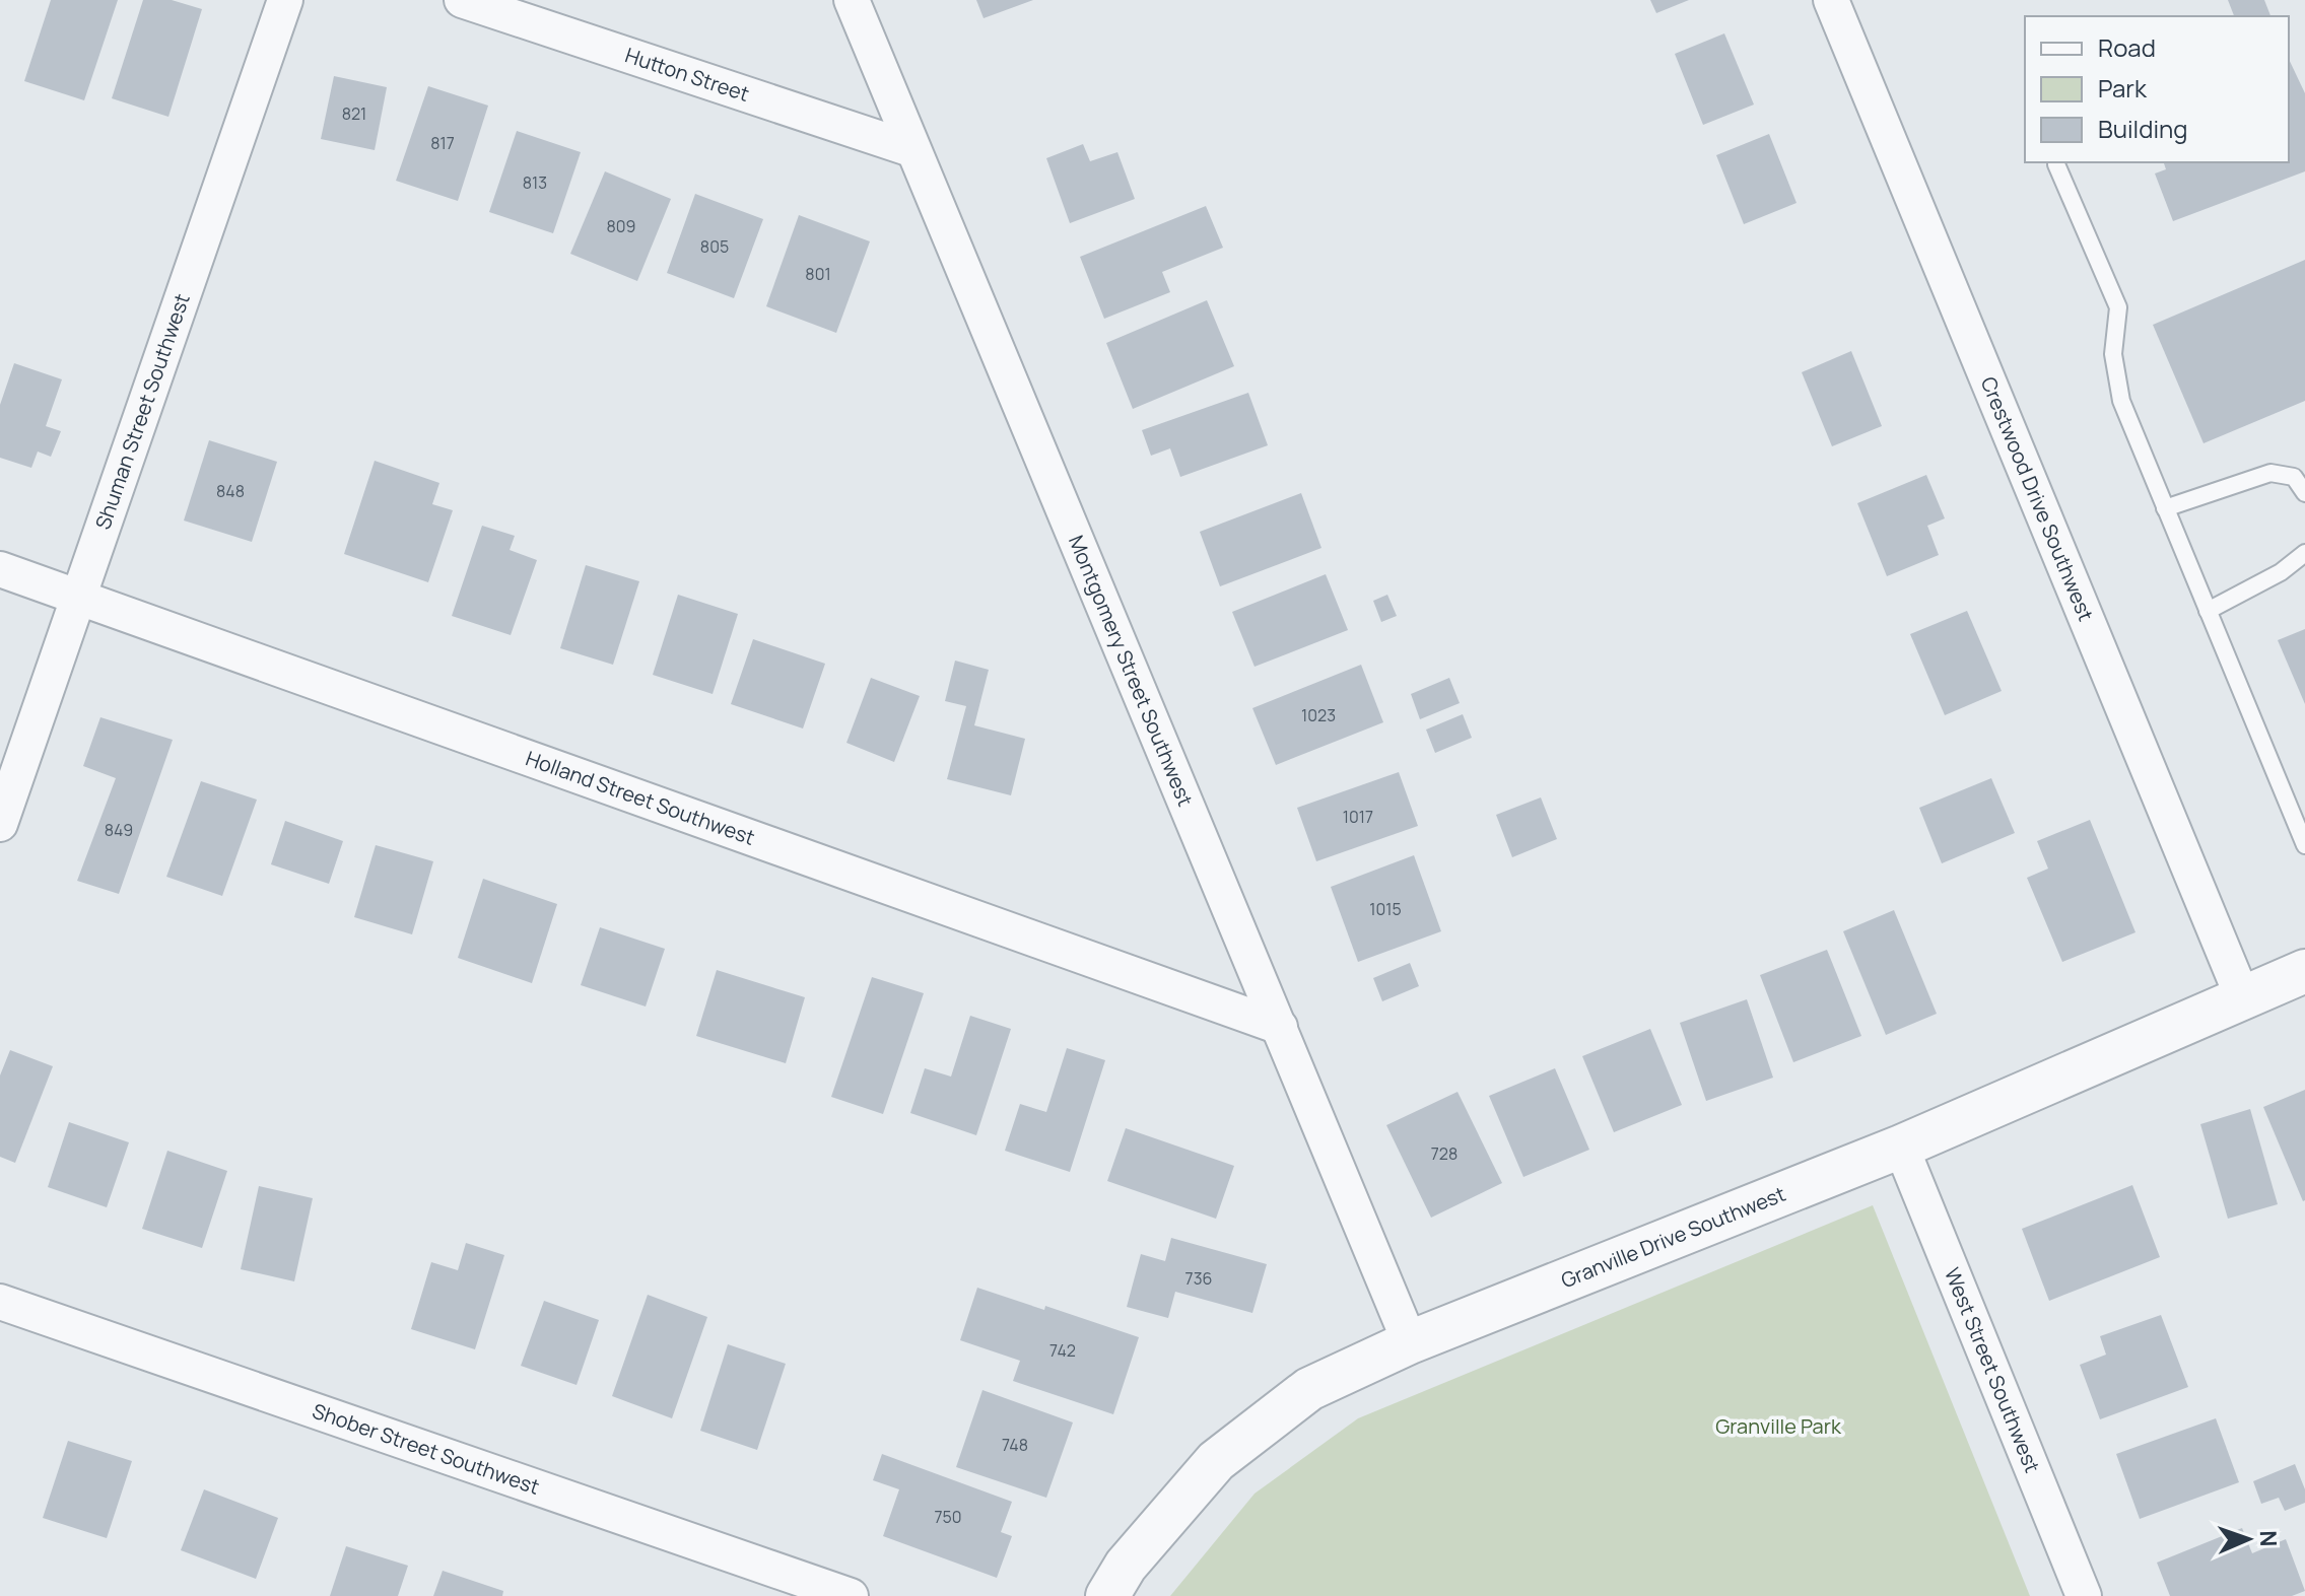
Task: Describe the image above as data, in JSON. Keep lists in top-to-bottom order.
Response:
{
  "streets": {
    "street": [
      "Hutton Street",
      "Shuman Street Southwest",
      "Crestwood Drive Southwest",
      "Montgomery Street Southwest",
      "Holland Street Southwest",
      "Granville Drive Southwest",
      "West Street Southwest",
      "Shober Street Southwest"
    ]
  },
  "crossings": [
    ["Hutton Street", "Montgomery Street Southwest"],
    ["Shuman Street Southwest", "Holland Street Southwest"],
    ["Crestwood Drive Southwest", "Granville Drive Southwest"],
    ["Montgomery Street Southwest", "Holland Street Southwest"],
    ["Montgomery Street Southwest", "Granville Drive Southwest"],
    ["Granville Drive Southwest", "West Street Southwest"]
  ],
  "parks": ["Granville Park"],
  "house_numbers": [
    "821",
    "817",
    "813",
    "809",
    "805",
    "801",
    "848",
    "1023",
    "1017",
    "849",
    "1015",
    "728",
    "736",
    "742",
    "748",
    "750"
  ],
  "legend": ["Road", "Park", "Building"],
  "north": "right"
}
